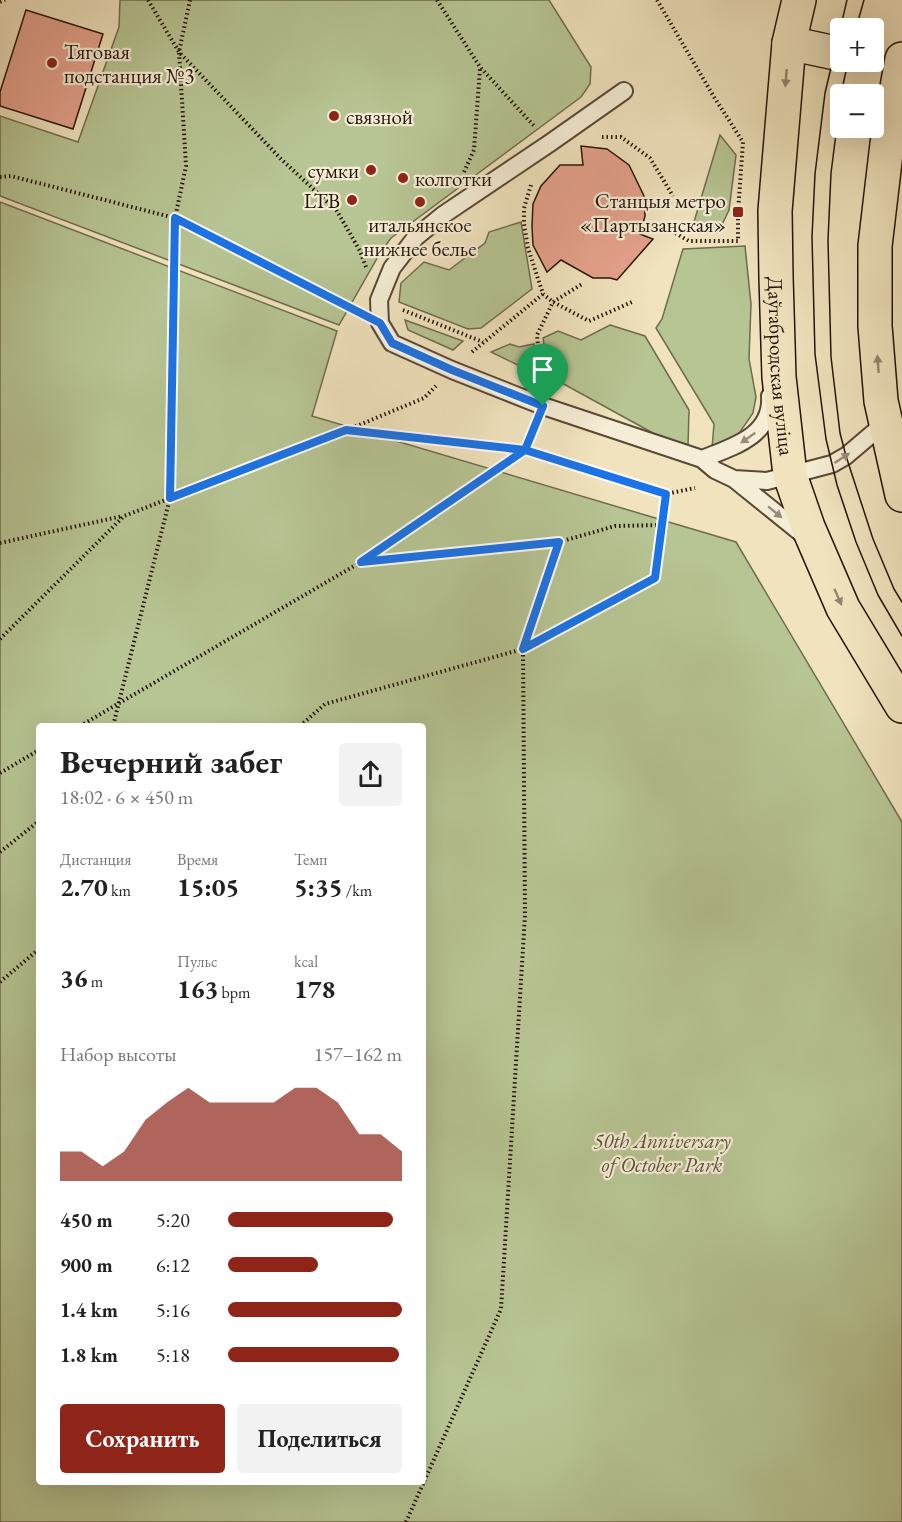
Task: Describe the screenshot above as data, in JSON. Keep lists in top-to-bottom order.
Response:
{
  "streets": {
    "main road": ["Даўгабродская вуліца"]
  },
  "parks": ["50th Anniversary of October Park"],
  "places": {
    "other": [
      "Тяговая подстанция №3",
      "связной",
      "сумки",
      "колготки",
      "LTB",
      "итальянское нижнее белье"
    ],
    "transit": ["Станцыя метро «Партызанская»"]
  },
  "page": {
    "map_buttons": ["+", "−"],
    "heading": ["Вечерний забег", "18:02 · 6 × 450 m"],
    "stats": [
      ["Дистанция", "2.70 km"],
      ["Время", "15:05"],
      ["Темп", "5:35 /km"],
      ["36 m"],
      ["Пульс", "163 bpm"],
      ["kcal", "178"]
    ],
    "chart": ["Набор высоты", "157–162 m"],
    "list": [
      {
        "name": "450 m",
        "note": "5:20"
      },
      {
        "name": "900 m",
        "note": "6:12"
      },
      {
        "name": "1.4 km",
        "note": "5:16"
      },
      {
        "name": "1.8 km",
        "note": "5:18"
      }
    ],
    "buttons": ["Сохранить", "Поделиться"]
  }
}
